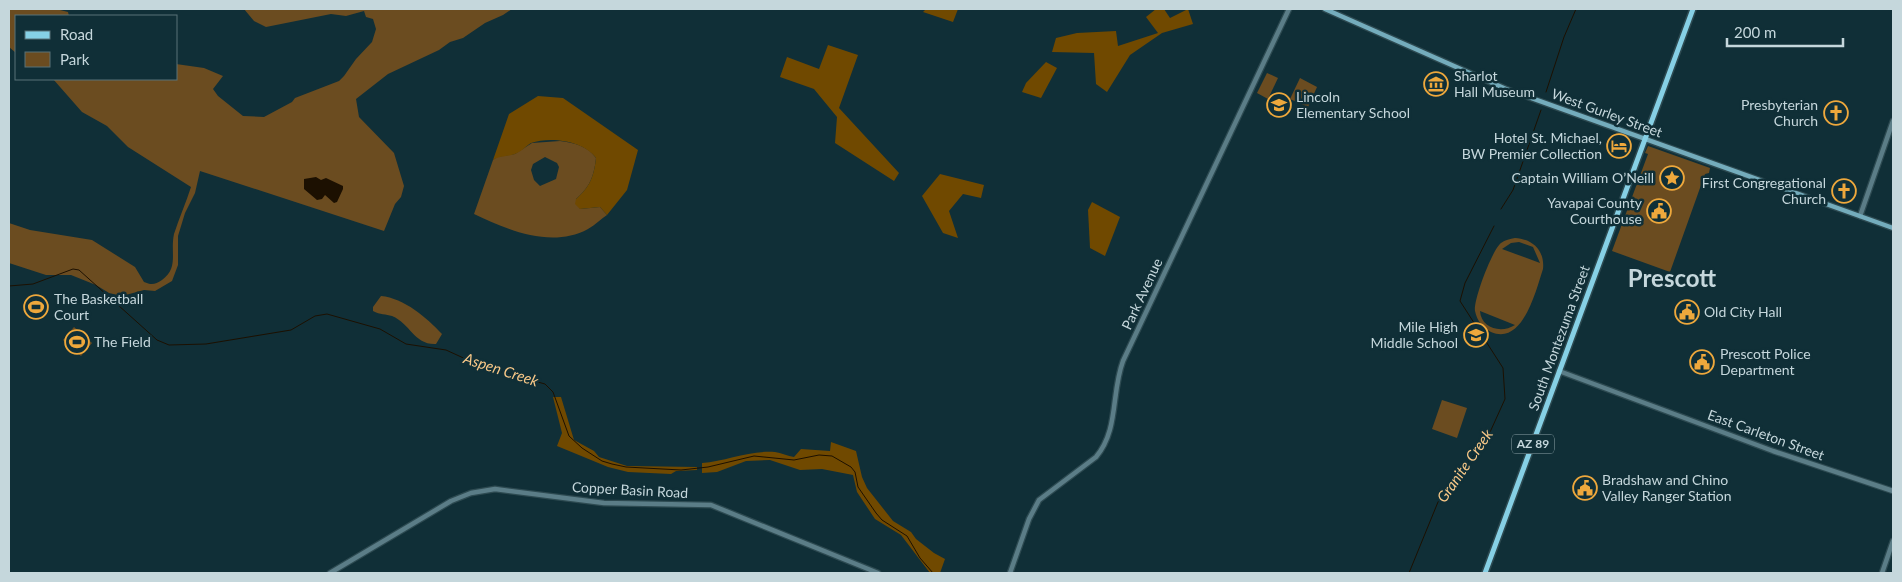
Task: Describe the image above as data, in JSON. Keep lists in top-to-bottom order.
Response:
{
  "streets": {
    "main road": ["West Gurley Street", "South Montezuma Street", "AZ 89"],
    "street": ["Park Avenue", "East Carleton Street", "Copper Basin Road"]
  },
  "crossings": [
    ["West Gurley Street", "South Montezuma Street"],
    ["West Gurley Street", "AZ 89"],
    ["South Montezuma Street", "East Carleton Street"],
    ["South Montezuma Street", "AZ 89"]
  ],
  "districts": ["Prescott"],
  "water": ["Aspen Creek", "Granite Creek"],
  "places": {
    "museum": ["Sharlot Hall Museum"],
    "school or university": ["Lincoln Elementary School", "Mile High Middle School"],
    "church": ["Presbyterian Church", "First Congregational Church"],
    "hotel": ["Hotel St. Michael, BW Premier Collection"],
    "place": ["Captain William O’Neill"],
    "public building": [
      "Yavapai County Courthouse",
      "Old City Hall",
      "Prescott Police Department",
      "Bradshaw and Chino Valley Ranger Station"
    ],
    "sports": ["The Basketball Court", "The Field"]
  },
  "legend": ["Road", "Park"],
  "scale_bar": "200 m"
}
